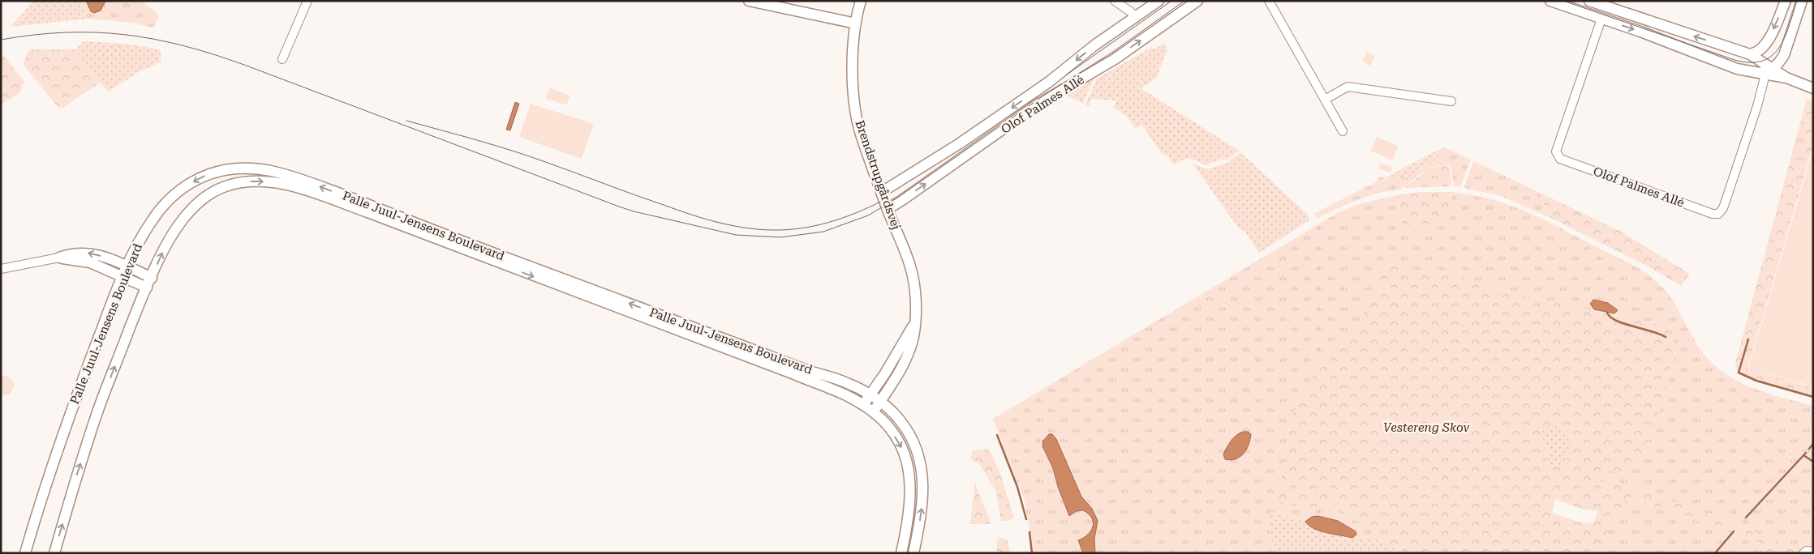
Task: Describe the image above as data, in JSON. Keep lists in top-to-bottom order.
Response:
{
  "streets": {
    "street": ["Olof Palmes Allé", "Brendstrupgårdsvej", "Palle Juul-Jensens Boulevard"]
  },
  "crossings": [
    ["Olof Palmes Allé", "Brendstrupgårdsvej"],
    ["Brendstrupgårdsvej", "Palle Juul-Jensens Boulevard"]
  ],
  "parks": ["Vestereng Skov"]
}
